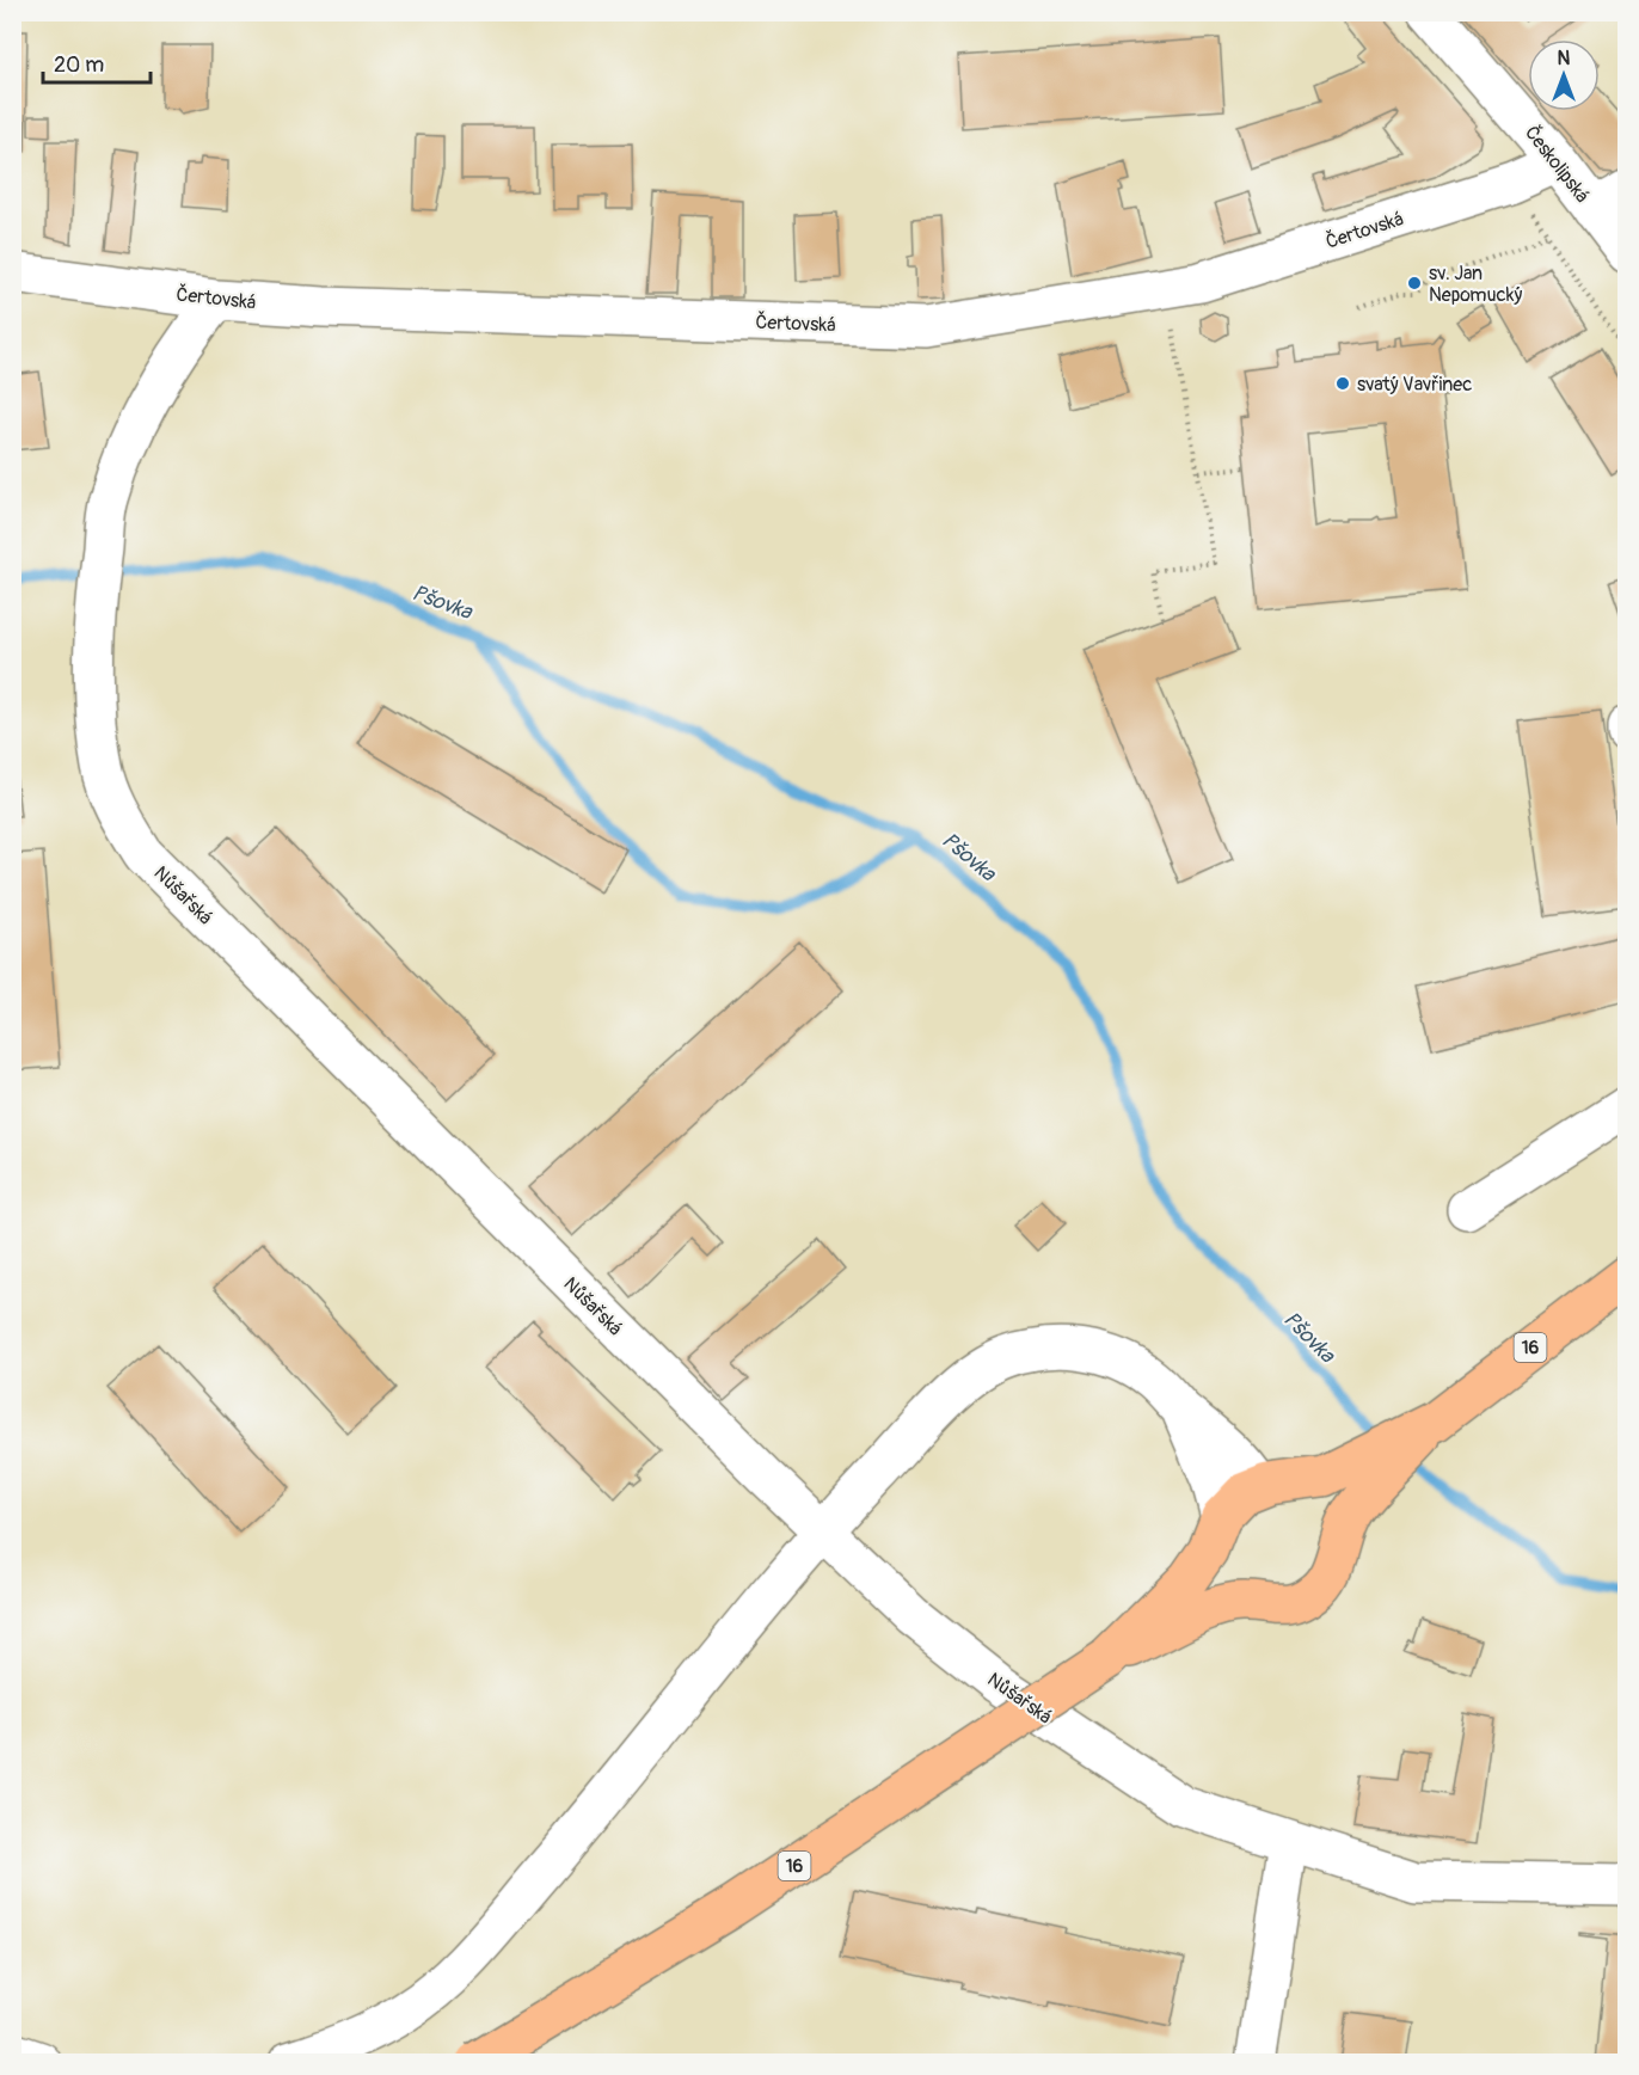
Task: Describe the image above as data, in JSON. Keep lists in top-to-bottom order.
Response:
{
  "streets": {
    "main road": ["16"],
    "street": ["Českolipská", "Čertovská", "Nůšařská"]
  },
  "crossings": [
    ["Českolipská", "Čertovská"],
    ["Čertovská", "Nůšařská"]
  ],
  "water": ["Pšovka"],
  "places": ["sv. Jan Nepomucký", "svatý Vavřinec"],
  "scale_bar": "20 m",
  "north": "top"
}
